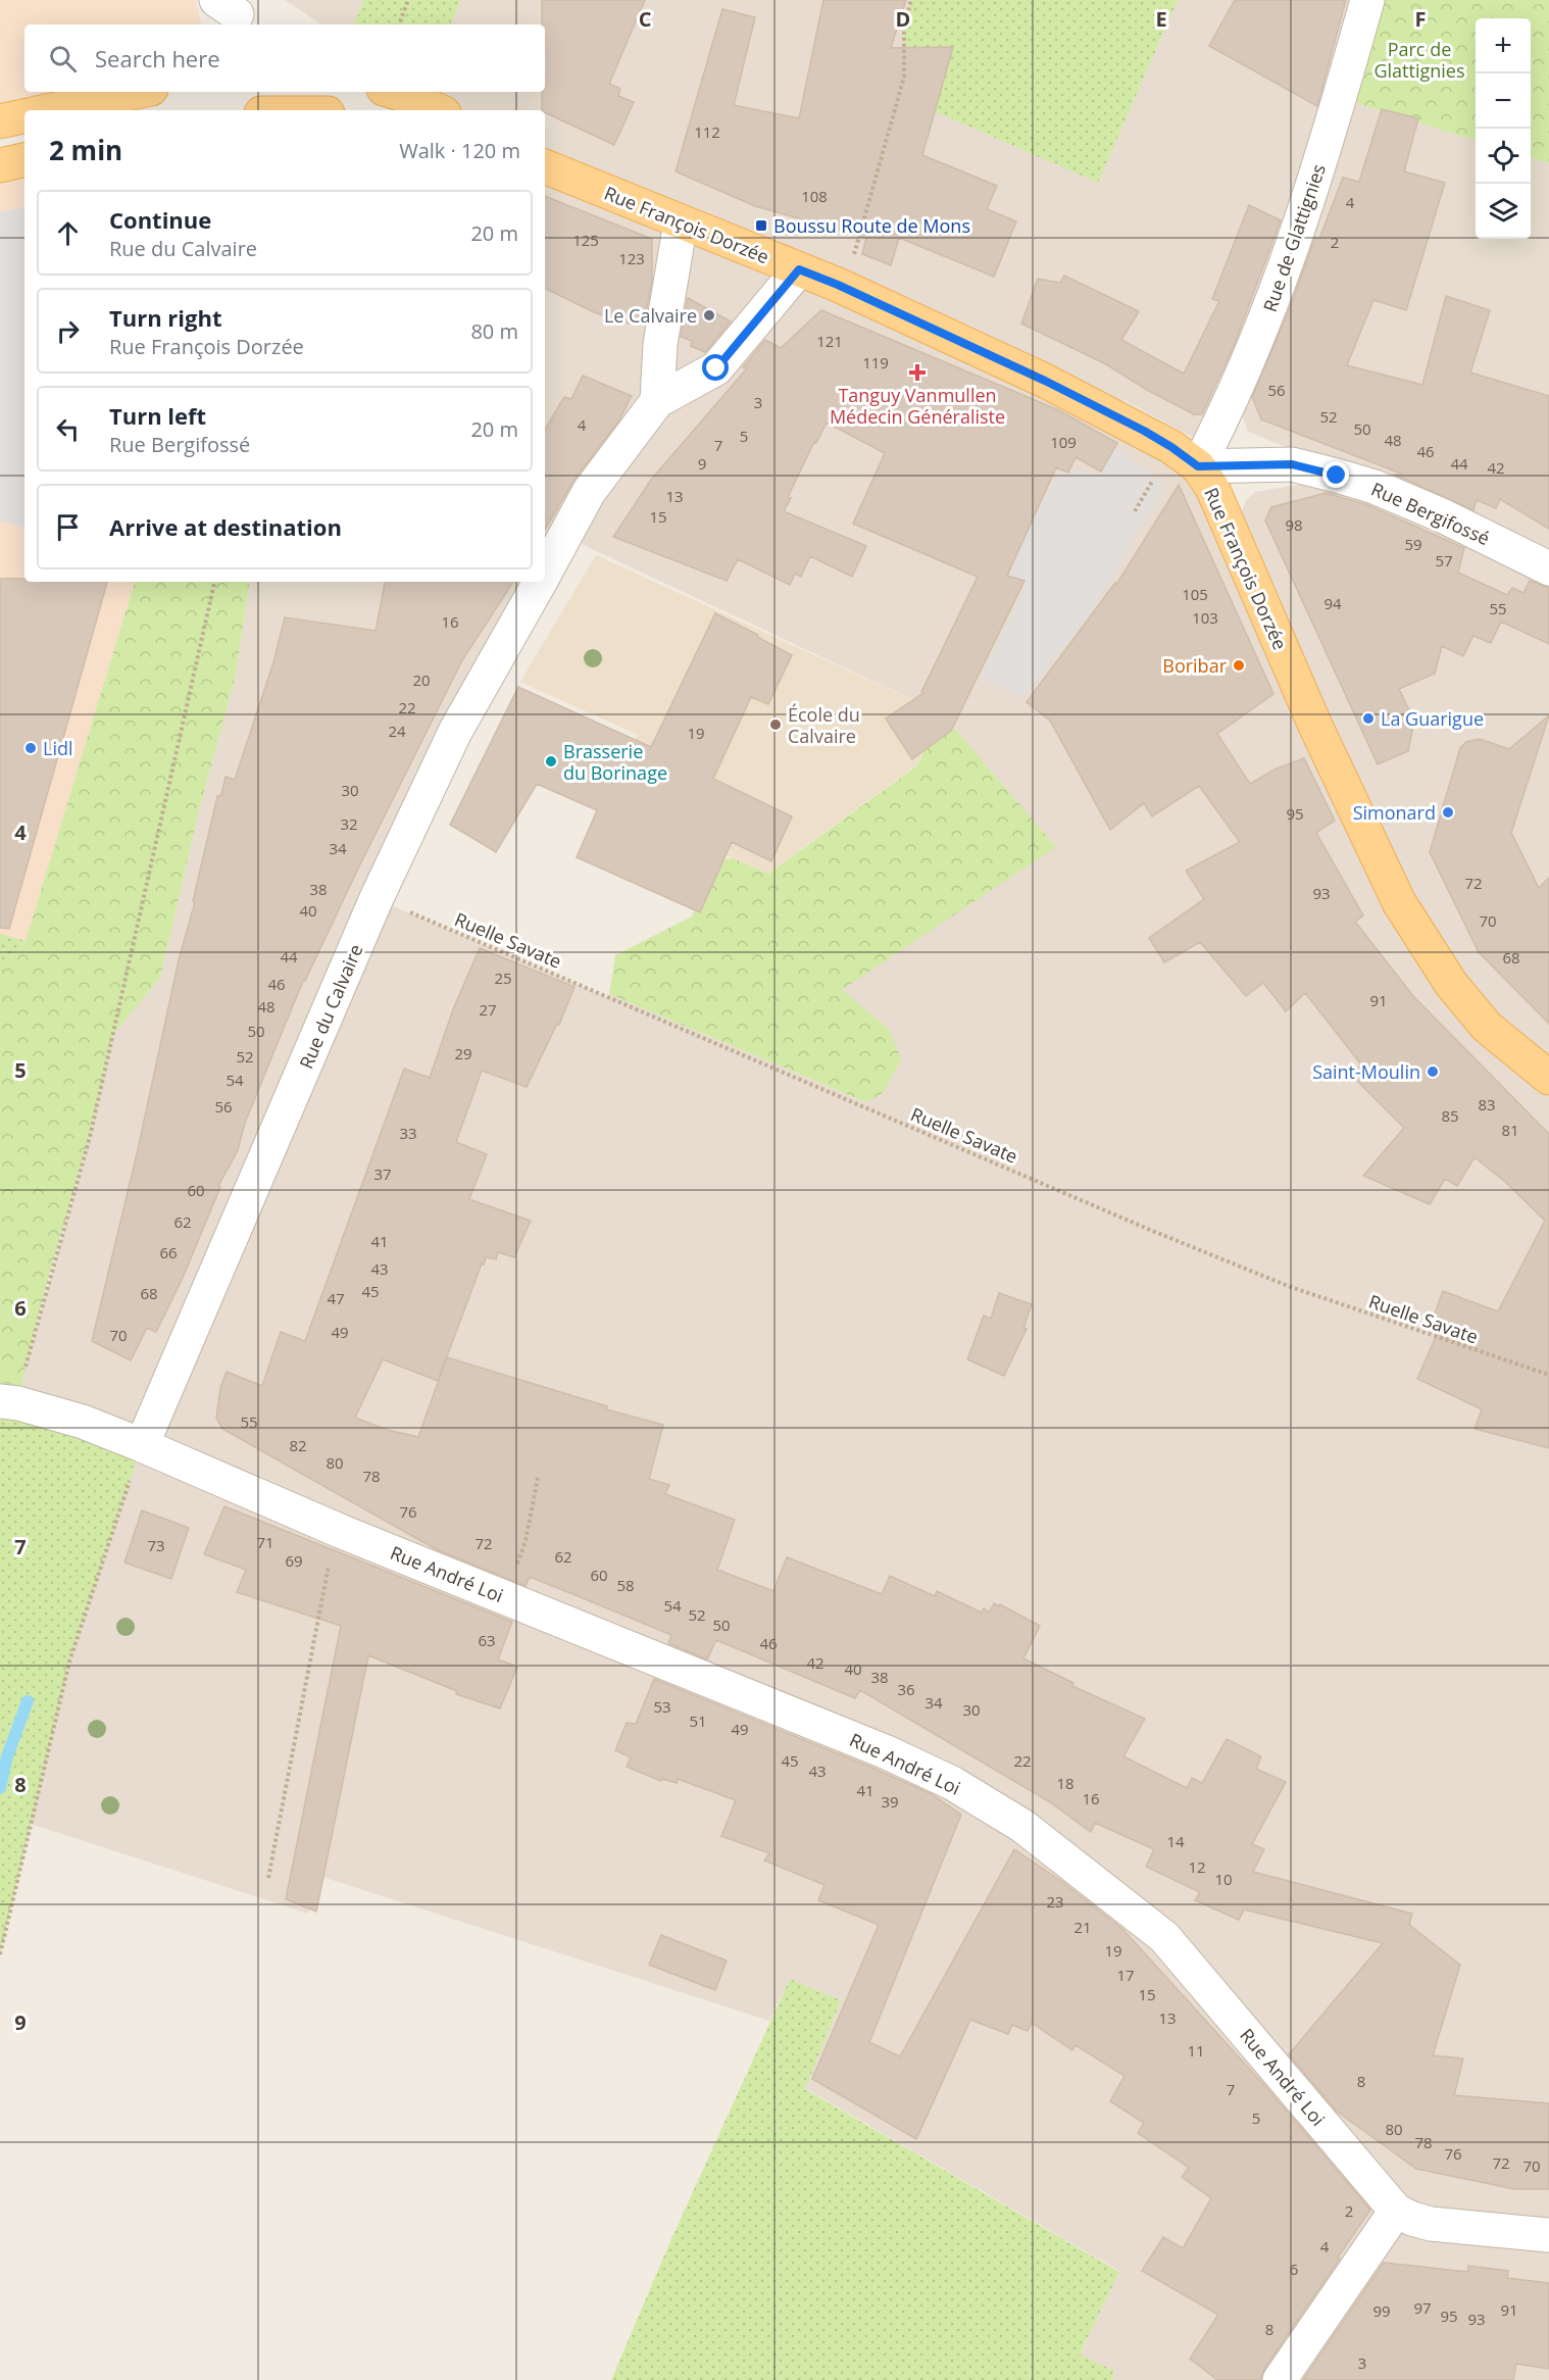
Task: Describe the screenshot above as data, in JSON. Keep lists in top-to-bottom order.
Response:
{
  "streets": {
    "main road": ["Rue François Dorzée"],
    "street": [
      "Rue de Glattignies",
      "Rue Bergifossé",
      "Rue du Calvaire",
      "Rue André Loi"
    ],
    "path": ["Ruelle Savate"]
  },
  "crossings": [
    ["Rue François Dorzée", "Rue de Glattignies"],
    ["Rue François Dorzée", "Rue Bergifossé"],
    ["Rue François Dorzée", "Rue du Calvaire"],
    ["Rue de Glattignies", "Rue Bergifossé"],
    ["Ruelle Savate", "Rue du Calvaire"],
    ["Rue du Calvaire", "Rue André Loi"]
  ],
  "parks": ["Parc de Glattignies"],
  "places": {
    "transit": ["Boussu Route de Mons"],
    "other": [
      "Le Calvaire",
      "Boribar",
      "La Guarigue",
      "École du Calvaire",
      "Lidl",
      "Brasserie du Borinage",
      "Simonard",
      "Saint-Moulin"
    ],
    "health": ["Tanguy Vanmullen Médecin Généraliste"]
  },
  "house_numbers": [
    "112",
    "108",
    "4",
    "125",
    "2",
    "123",
    "121",
    "119",
    "56",
    "3",
    "52",
    "4",
    "50",
    "5",
    "48",
    "109",
    "7",
    "46",
    "9",
    "44",
    "42",
    "13",
    "15",
    "98",
    "59",
    "57",
    "105",
    "94",
    "55",
    "103",
    "16",
    "20",
    "22",
    "24",
    "19",
    "30",
    "95",
    "32",
    "34",
    "72",
    "38",
    "93",
    "40",
    "70",
    "44",
    "68",
    "25",
    "46",
    "91",
    "48",
    "27",
    "50",
    "29",
    "52",
    "54",
    "83",
    "56",
    "85",
    "81",
    "33",
    "37",
    "60",
    "62",
    "41",
    "66",
    "43",
    "45",
    "68",
    "47",
    "49",
    "70",
    "55",
    "82",
    "80",
    "78",
    "76",
    "71",
    "72",
    "73",
    "62",
    "69",
    "60",
    "58",
    "54",
    "52",
    "50",
    "63",
    "46",
    "42",
    "40",
    "38",
    "36",
    "34",
    "53",
    "30",
    "51",
    "49",
    "45",
    "22",
    "43",
    "18",
    "41",
    "16",
    "39",
    "14",
    "12",
    "10",
    "23",
    "21",
    "19",
    "17",
    "15",
    "13",
    "11",
    "8",
    "7",
    "5",
    "80",
    "78",
    "76",
    "72",
    "70",
    "2",
    "4",
    "6",
    "97",
    "91",
    "99",
    "95",
    "93",
    "8",
    "3"
  ],
  "page": {
    "map_buttons": ["+", "−"],
    "search": "Search here",
    "heading": ["2 min", "Walk · 120 m"],
    "list": [
      ["Continue", "Rue du Calvaire", "20 m"],
      ["Turn right", "Rue François Dorzée", "80 m"],
      ["Turn left", "Rue Bergifossé", "20 m"],
      "Arrive at destination"
    ]
  },
  "grid": {
    "columns": [
      "C",
      "D",
      "E",
      "F"
    ],
    "rows": [
      "4",
      "5",
      "6",
      "7",
      "8",
      "9"
    ]
  }
}
